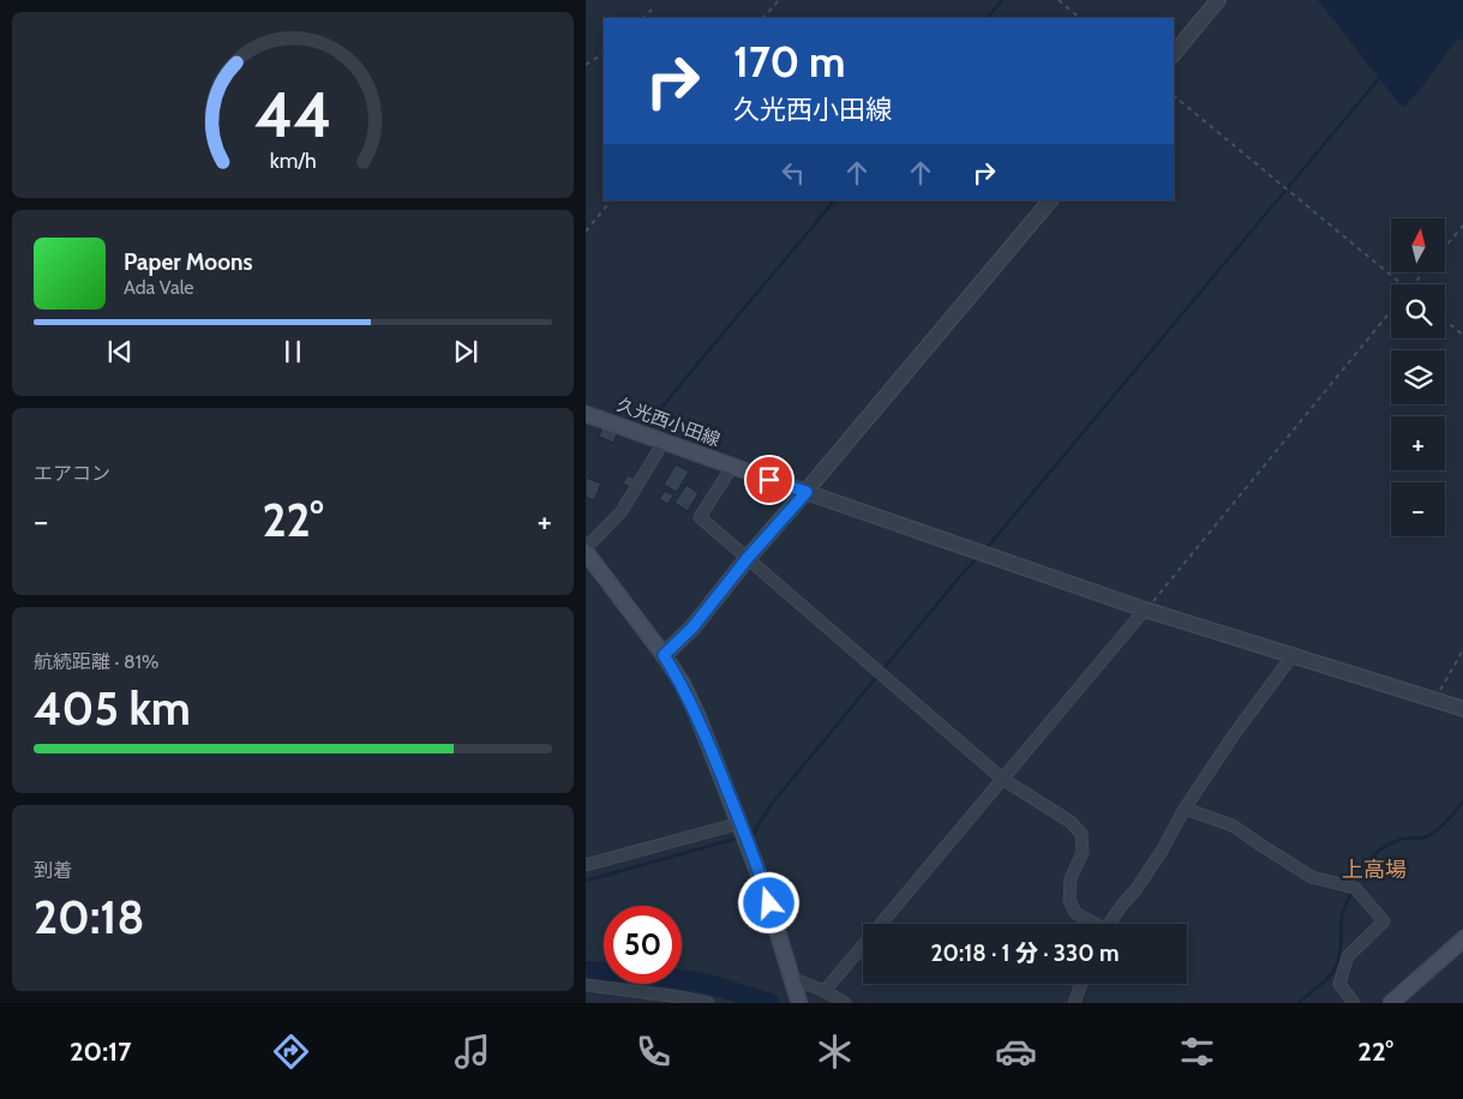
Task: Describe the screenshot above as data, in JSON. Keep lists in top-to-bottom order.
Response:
{
  "streets": {
    "main road": ["久光西小田線"]
  },
  "districts": ["上高場"],
  "north": "top",
  "page": {
    "turn": ["170 m", "久光西小田線"],
    "map_buttons": ["+", "−"],
    "song": ["Paper Moons", "Ada Vale"],
    "tile": [
      "エアコン",
      ["航続距離 · 81%", "405 km"],
      ["到着", "20:18"]
    ],
    "heat": ["−", "22°", "+"],
    "limit": "50",
    "trip": "20:18 · 1 分 · 330 m",
    "tabs": ["20:17", "22°"],
    "gauge": ["44", "km/h"]
  }
}
